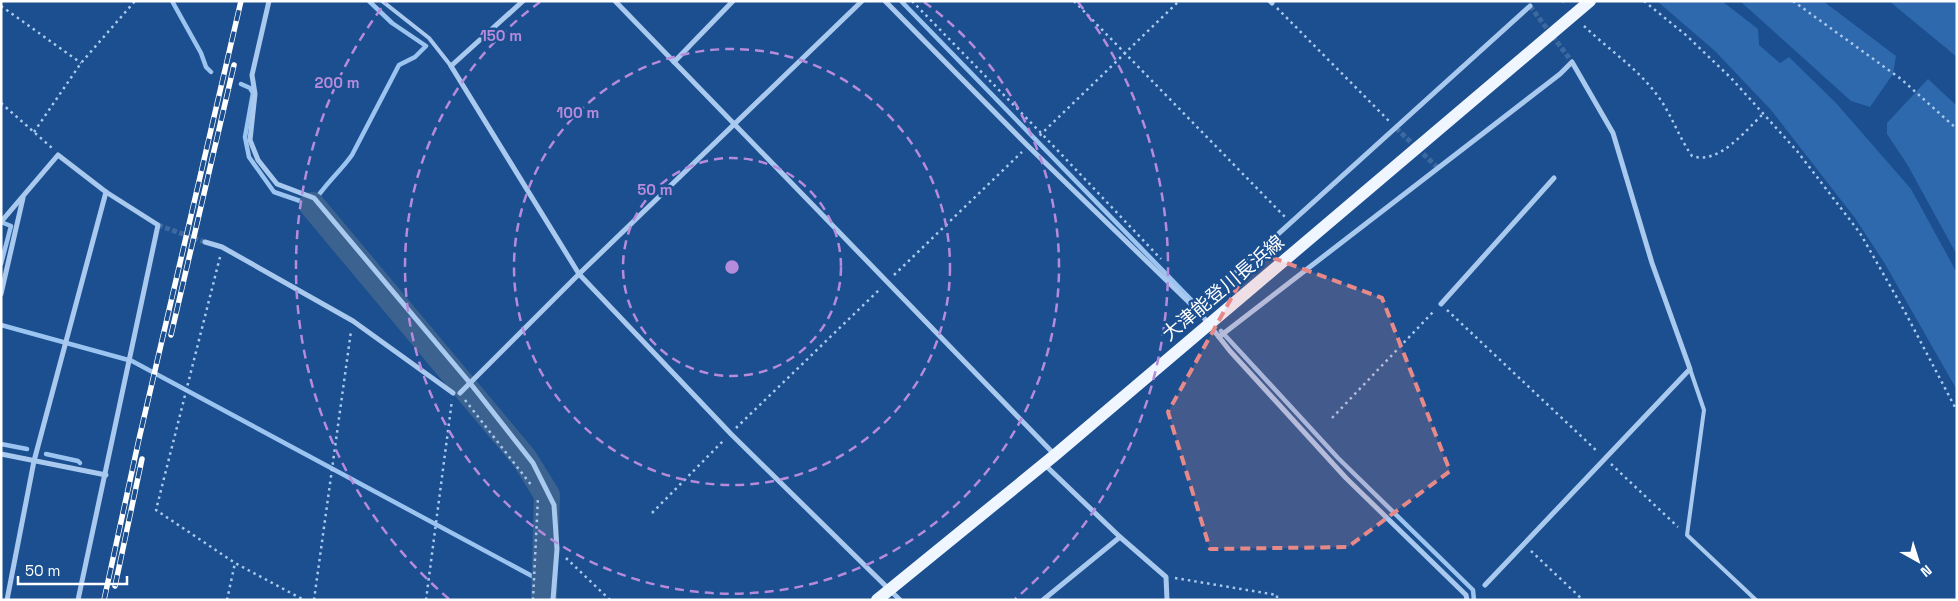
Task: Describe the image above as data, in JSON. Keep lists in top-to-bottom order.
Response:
{
  "streets": {
    "main road": ["大津能登川長浜線"]
  },
  "scale_bar": "50 m",
  "north": "bottom right",
  "rings": [
    "150 m",
    "200 m",
    "100 m",
    "50 m"
  ]
}
